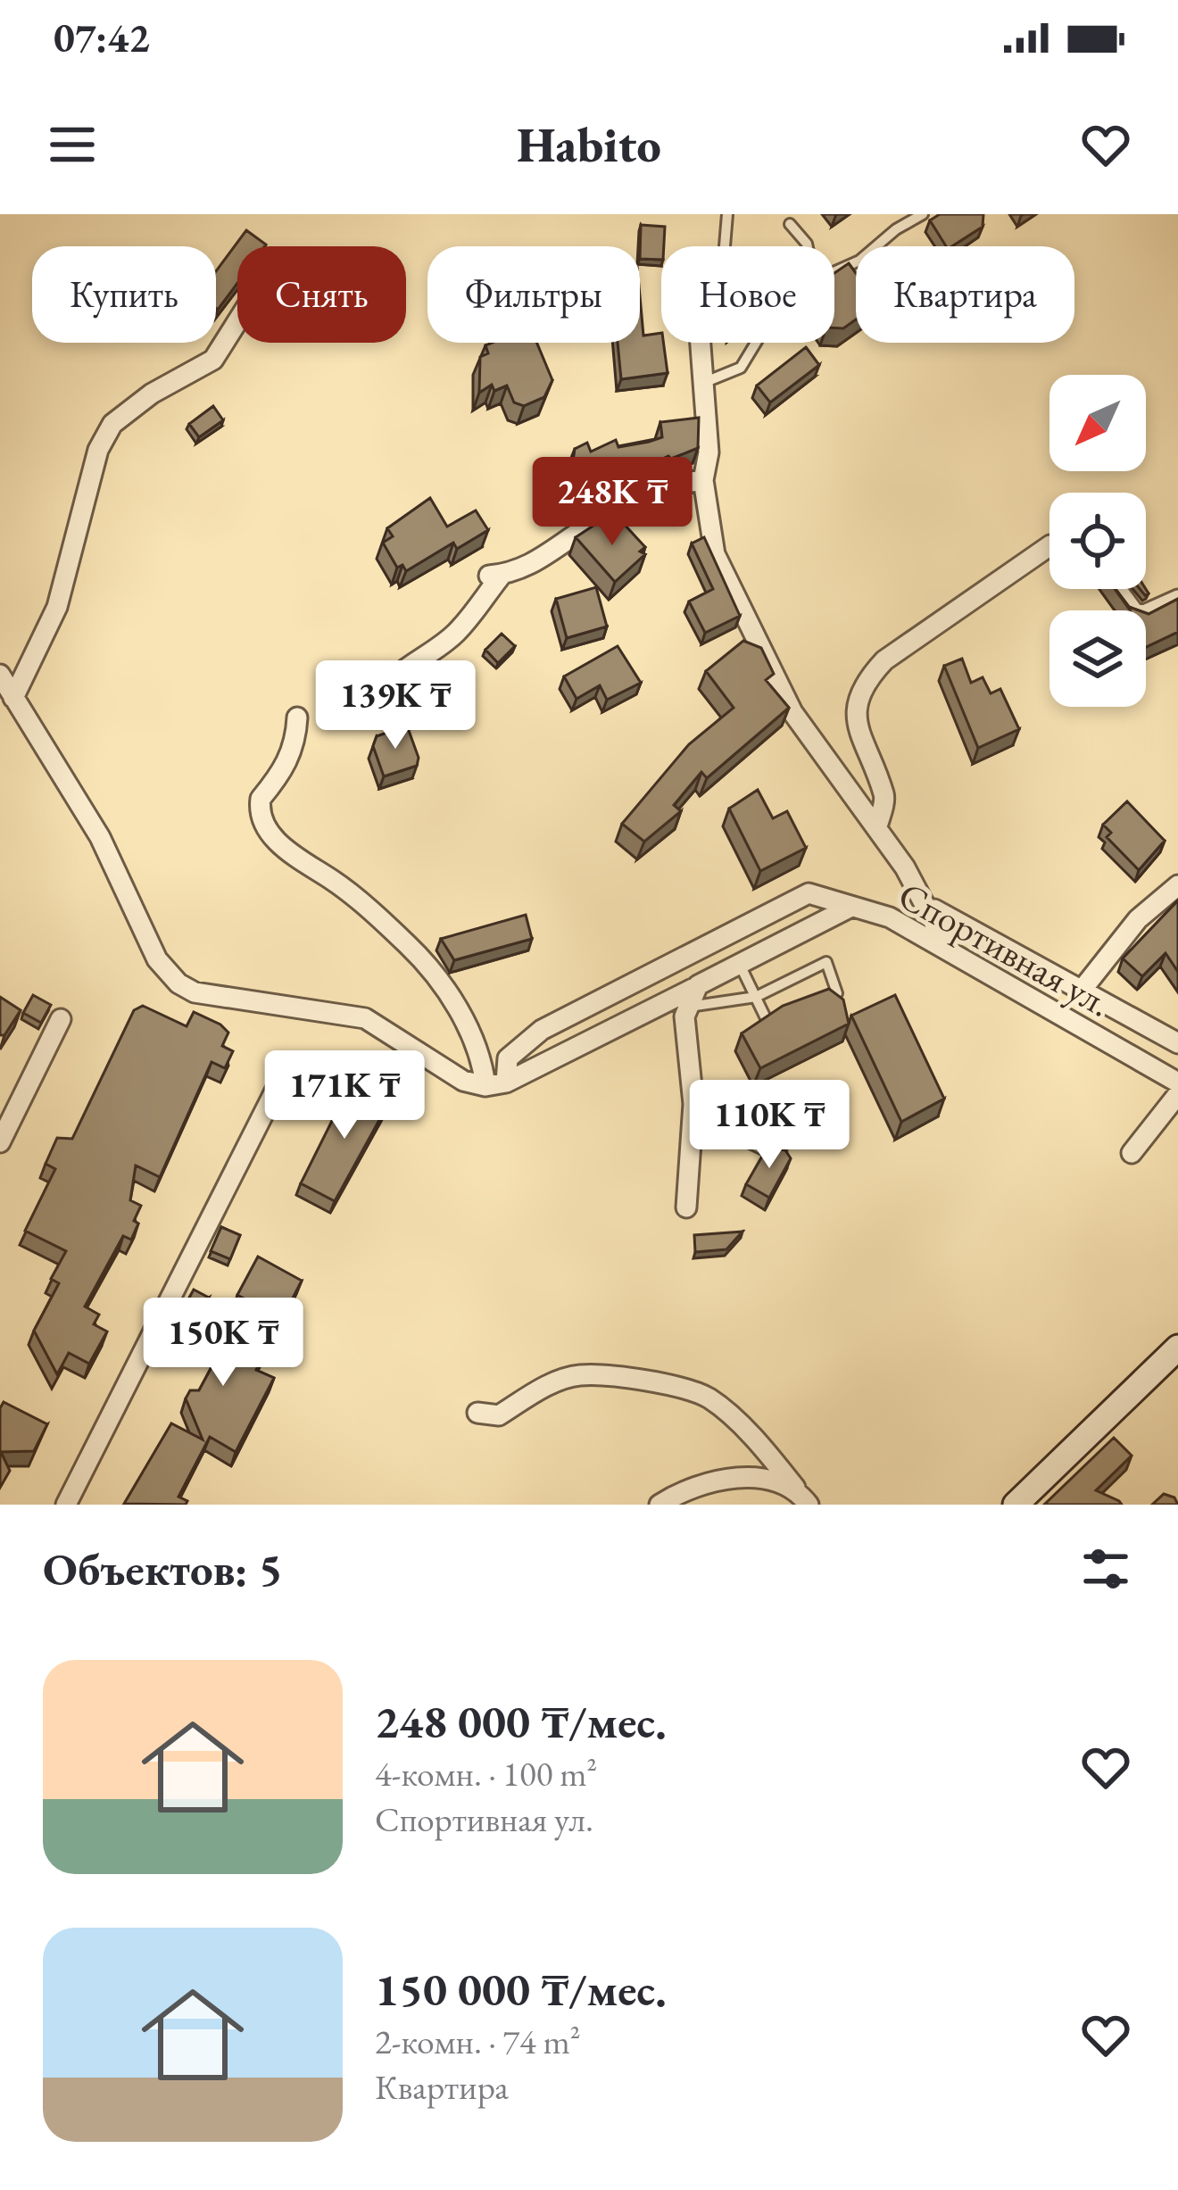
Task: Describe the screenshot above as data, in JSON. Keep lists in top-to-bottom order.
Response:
{
  "streets": {
    "street": ["Спортивная ул."]
  },
  "north": "bottom left",
  "page": {
    "status": "07:42",
    "header": "Habito",
    "chip": [
      "Купить",
      "Снять",
      "Фильтры",
      "Новое",
      "Квартира"
    ],
    "price": [
      "248K ₸",
      "139K ₸",
      "171K ₸",
      "110K ₸",
      "150K ₸"
    ],
    "heading": "Объектов: 5",
    "list": [
      {
        "name": "248 000 ₸/мес.",
        "note": "4-комн. · 100 m² · Спортивная ул."
      },
      {
        "name": "150 000 ₸/мес.",
        "note": "2-комн. · 74 m² · Квартира"
      }
    ]
  }
}
